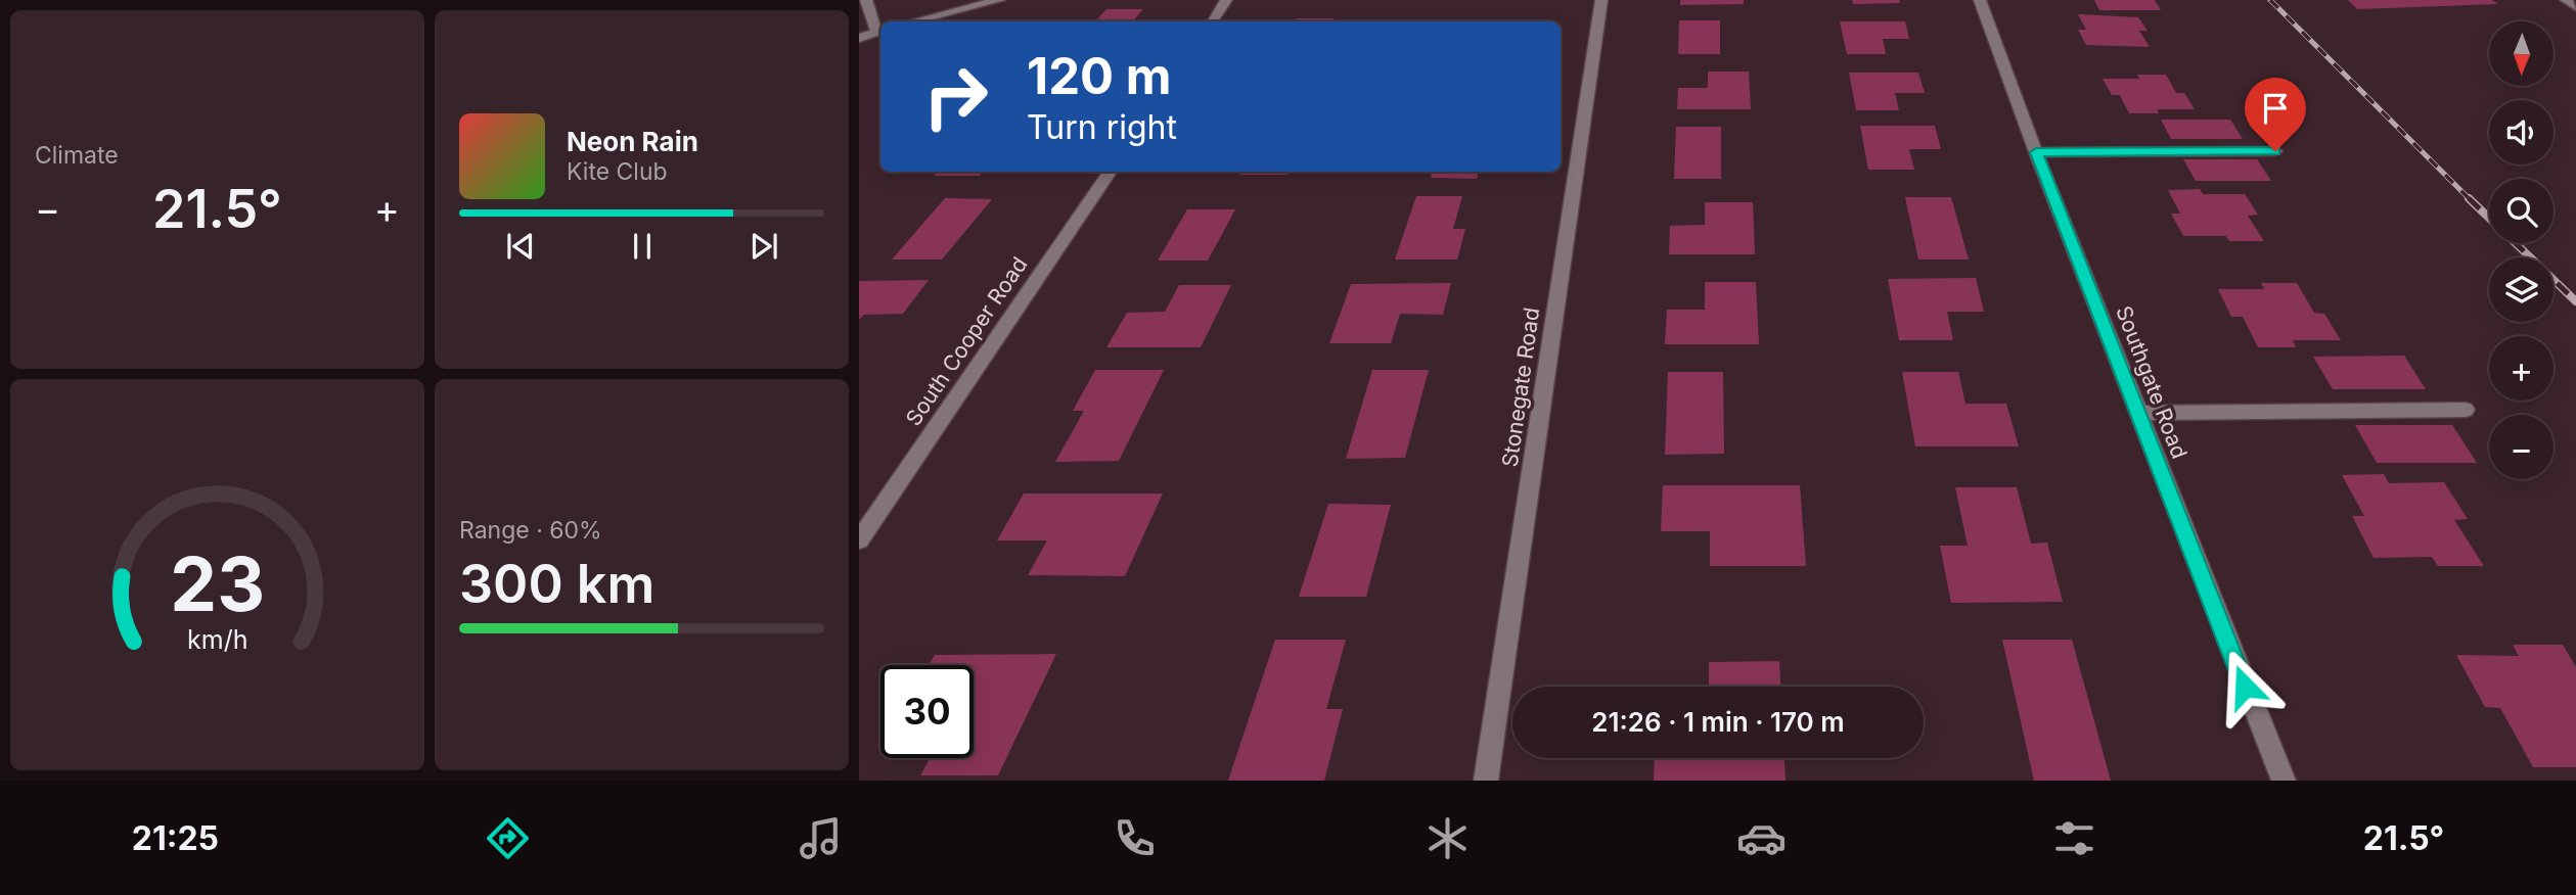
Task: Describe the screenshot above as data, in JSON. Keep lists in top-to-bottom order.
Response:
{
  "streets": {
    "street": ["South Cooper Road", "Southgate Road", "Stonegate Road"]
  },
  "north": "bottom",
  "page": {
    "tile": [
      "Climate",
      ["Range · 60%", "300 km"]
    ],
    "map_buttons": ["+", "−"],
    "turn": ["120 m", "Turn right"],
    "song": ["Neon Rain", "Kite Club"],
    "heat": ["−", "21.5°", "+"],
    "limit": "30",
    "trip": "21:26 · 1 min · 170 m",
    "tabs": ["21:25", "21.5°"],
    "gauge": ["23", "km/h"]
  }
}
